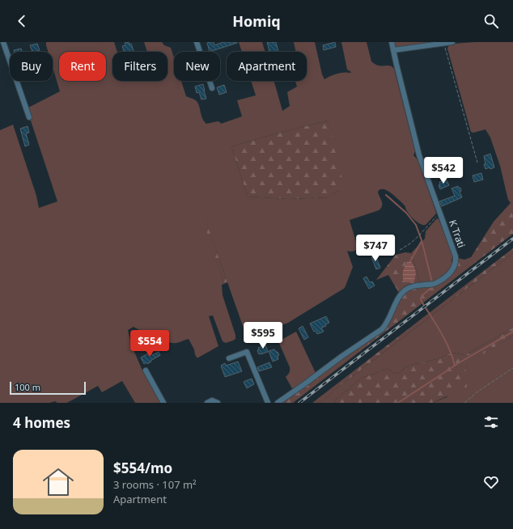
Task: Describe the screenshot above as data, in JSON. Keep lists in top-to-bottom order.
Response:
{
  "streets": {
    "street": ["K Trati"]
  },
  "scale_bar": "100 m",
  "page": {
    "header": "Homiq",
    "chip": [
      "Buy",
      "Rent",
      "Filters",
      "New",
      "Apartment"
    ],
    "price": [
      "$542",
      "$747",
      "$595",
      "$554"
    ],
    "scale": "100 m",
    "heading": "4 homes",
    "list": [
      {
        "name": "$554/mo",
        "note": "3 rooms · 107 m² · Apartment"
      }
    ]
  }
}
